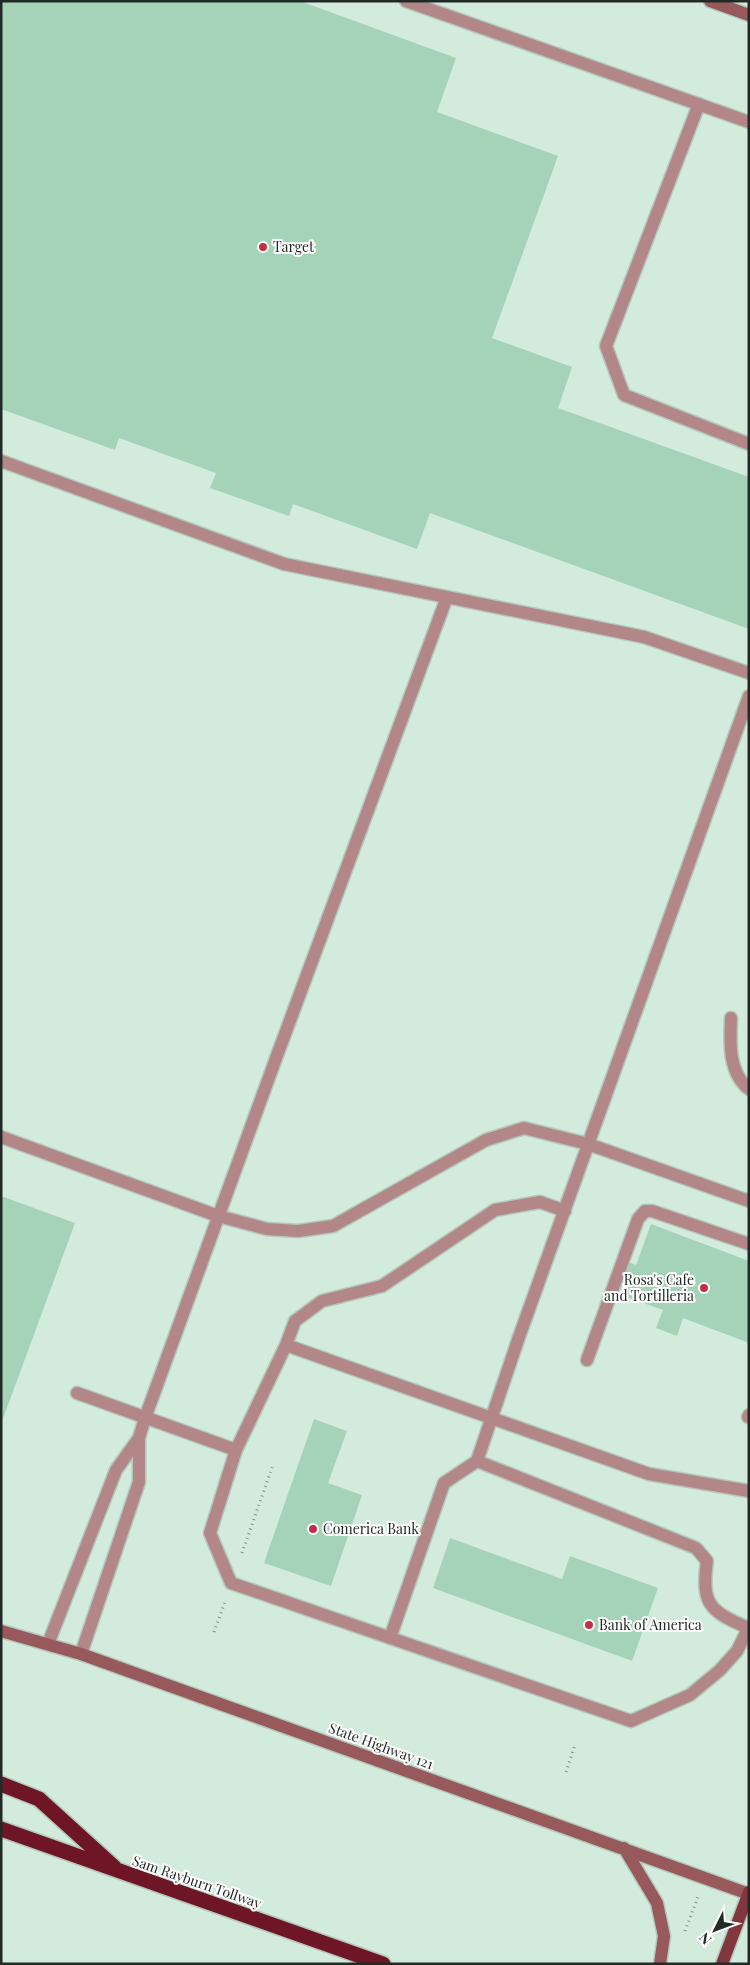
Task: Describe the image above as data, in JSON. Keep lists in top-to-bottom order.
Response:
{
  "streets": {
    "highway": ["Sam Rayburn Tollway"],
    "main road": ["State Highway 121"]
  },
  "places": [
    "Target",
    "Rosa's Cafe and Tortilleria",
    "Comerica Bank",
    "Bank of America"
  ],
  "north": "bottom left"
}
